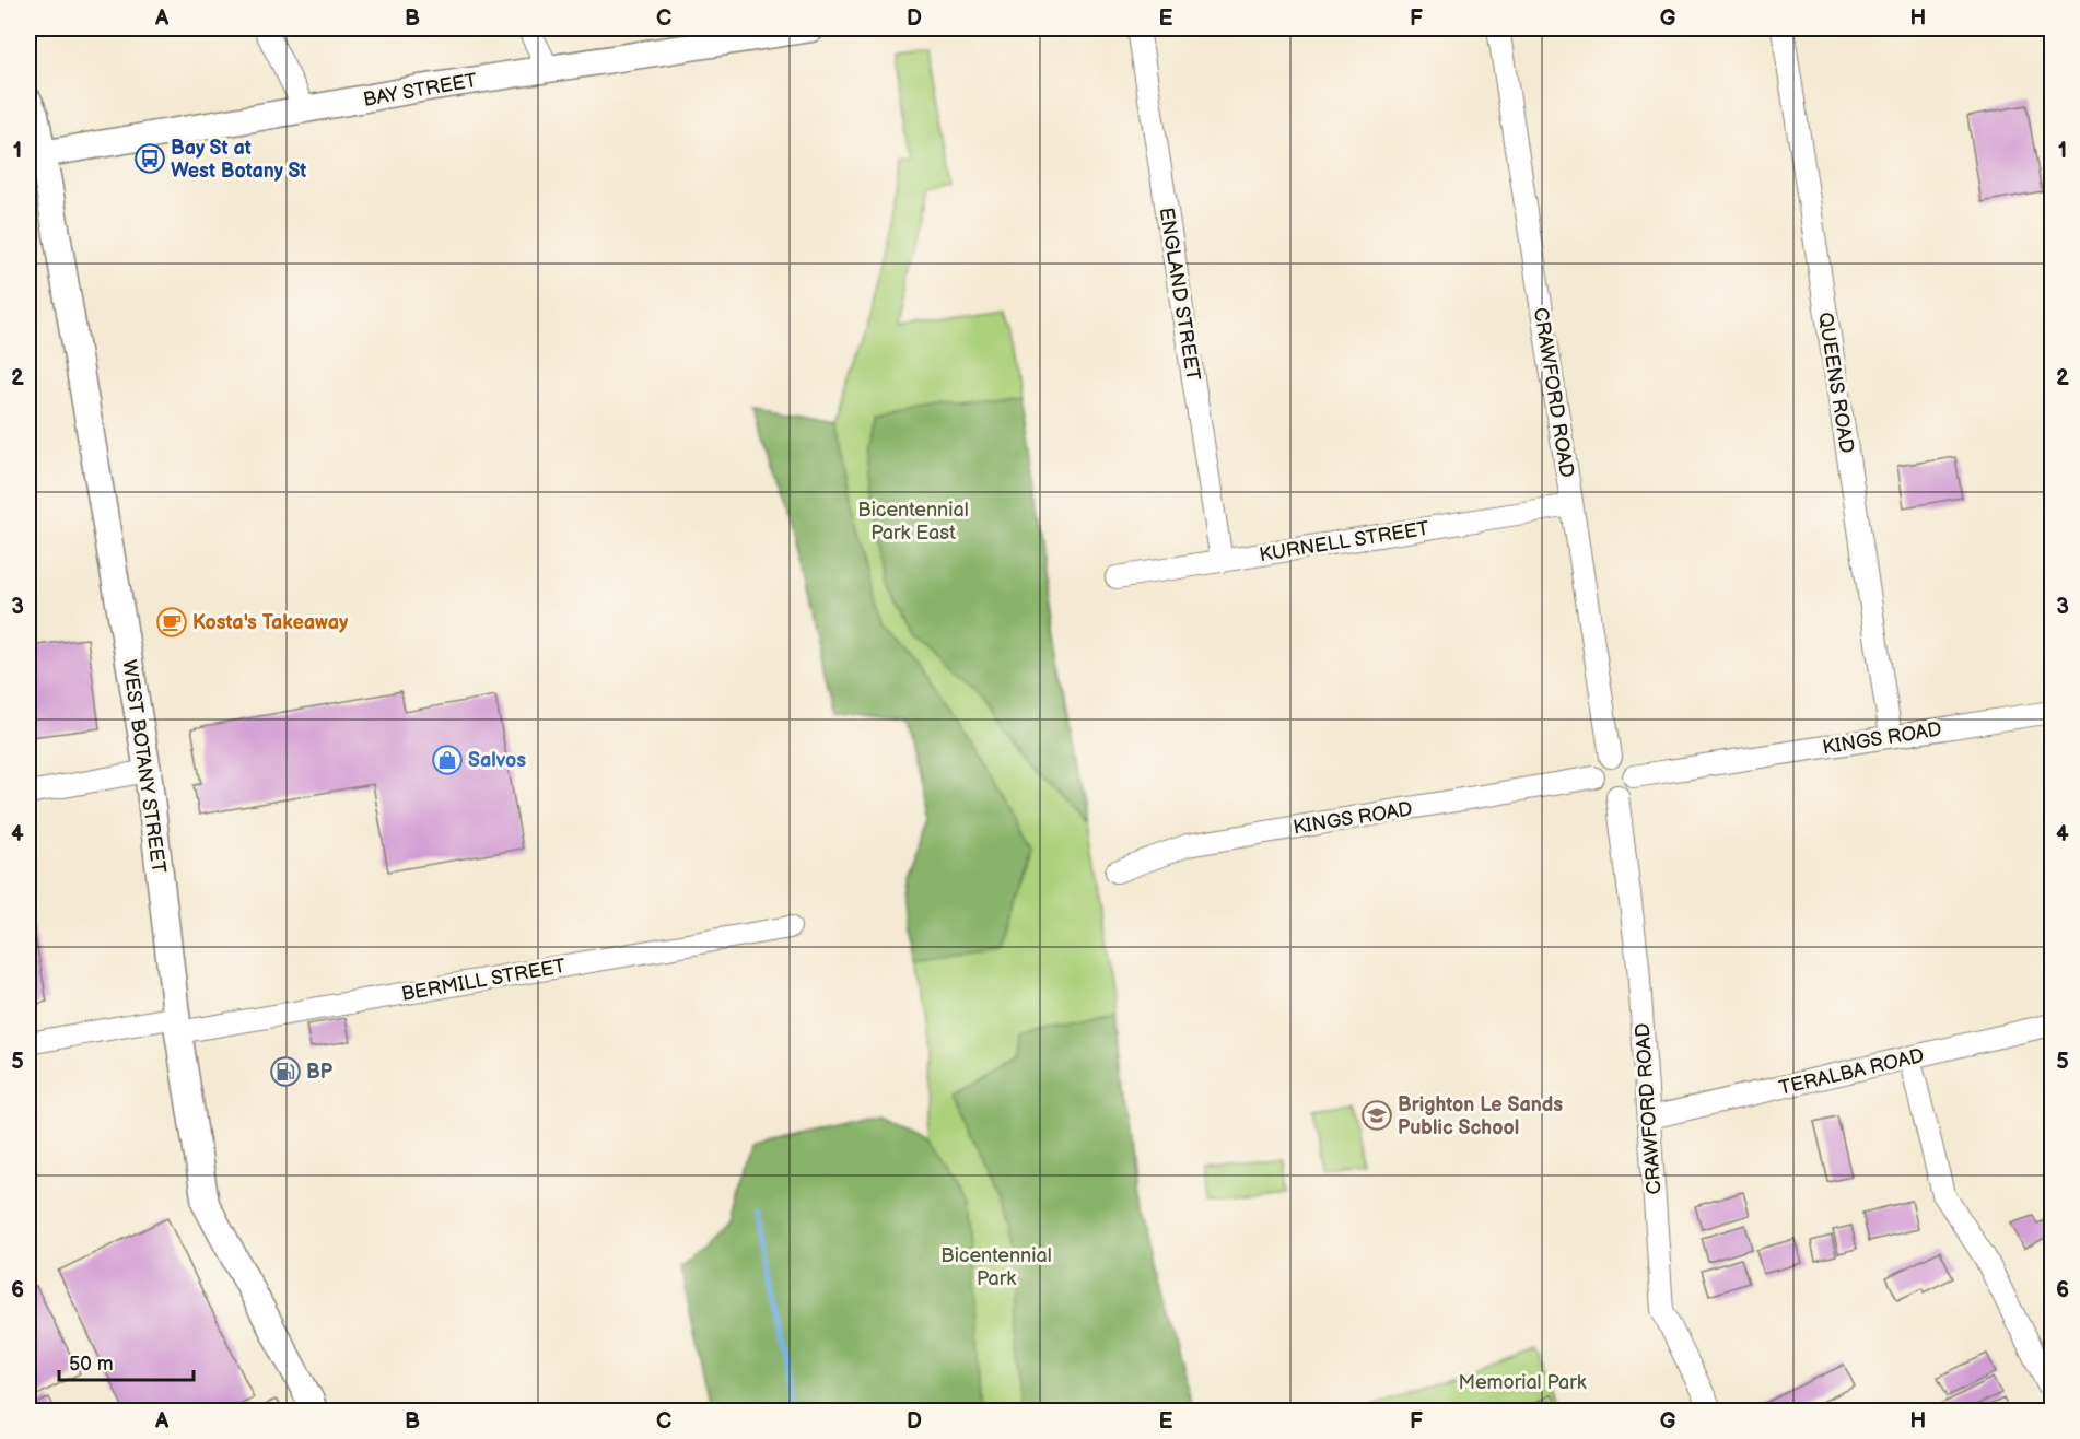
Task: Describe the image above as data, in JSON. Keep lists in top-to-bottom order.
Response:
{
  "streets": {
    "main road": ["BAY STREET", "WEST BOTANY STREET"],
    "street": [
      "ENGLAND STREET",
      "QUEENS ROAD",
      "CRAWFORD ROAD",
      "KURNELL STREET",
      "KINGS ROAD",
      "BERMILL STREET",
      "TERALBA ROAD"
    ]
  },
  "crossings": [
    ["BAY STREET", "WEST BOTANY STREET"],
    ["ENGLAND STREET", "KURNELL STREET"],
    ["QUEENS ROAD", "KINGS ROAD"],
    ["CRAWFORD ROAD", "KURNELL STREET"],
    ["CRAWFORD ROAD", "KINGS ROAD"],
    ["CRAWFORD ROAD", "TERALBA ROAD"],
    ["WEST BOTANY STREET", "BERMILL STREET"]
  ],
  "parks": ["Bicentennial Park East", "Bicentennial Park", "Memorial Park"],
  "places": {
    "bus stop": ["Bay St at West Botany St"],
    "cafe": ["Kosta's Takeaway"],
    "shop": ["Salvos"],
    "fuel station": ["BP"],
    "school or university": ["Brighton Le Sands Public School"]
  },
  "scale_bar": "50 m",
  "grid": {
    "columns": [
      "A",
      "B",
      "C",
      "D",
      "E",
      "F",
      "G",
      "H"
    ],
    "rows": [
      "1",
      "2",
      "3",
      "4",
      "5",
      "6"
    ]
  }
}
